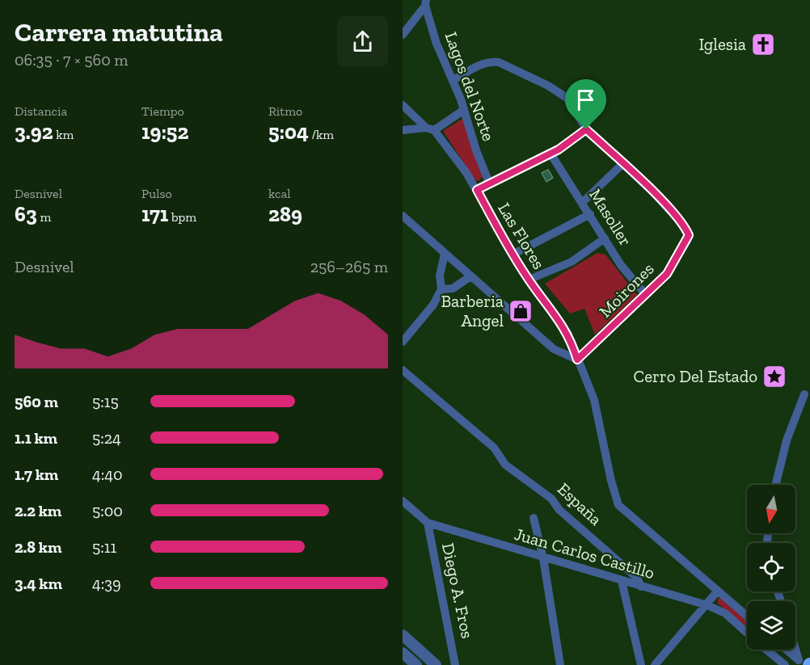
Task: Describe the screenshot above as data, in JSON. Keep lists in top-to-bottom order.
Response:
{
  "streets": {
    "street": [
      "Lagos del Norte",
      "Masoller",
      "Las Flores",
      "Moirones",
      "España",
      "Juan Carlos Castillo",
      "Diego A. Fros"
    ]
  },
  "crossings": [
    ["Masoller", "Moirones"],
    ["Las Flores", "Moirones"],
    ["España", "Juan Carlos Castillo"],
    ["Juan Carlos Castillo", "Diego A. Fros"]
  ],
  "places": {
    "church": ["Iglesia"],
    "shop": ["Barberia Angel"],
    "place": ["Cerro Del Estado"]
  },
  "north": "bottom",
  "page": {
    "heading": ["Carrera matutina", "06:35 · 7 × 560 m"],
    "stats": [
      ["Distancia", "3.92 km"],
      ["Tiempo", "19:52"],
      ["Ritmo", "5:04 /km"],
      ["Desnivel", "63 m"],
      ["Pulso", "171 bpm"],
      ["kcal", "289"]
    ],
    "chart": ["Desnivel", "256–265 m"],
    "list": [
      {
        "name": "560 m",
        "note": "5:15"
      },
      {
        "name": "1.1 km",
        "note": "5:24"
      },
      {
        "name": "1.7 km",
        "note": "4:40"
      },
      {
        "name": "2.2 km",
        "note": "5:00"
      },
      {
        "name": "2.8 km",
        "note": "5:11"
      },
      {
        "name": "3.4 km",
        "note": "4:39"
      }
    ]
  }
}
